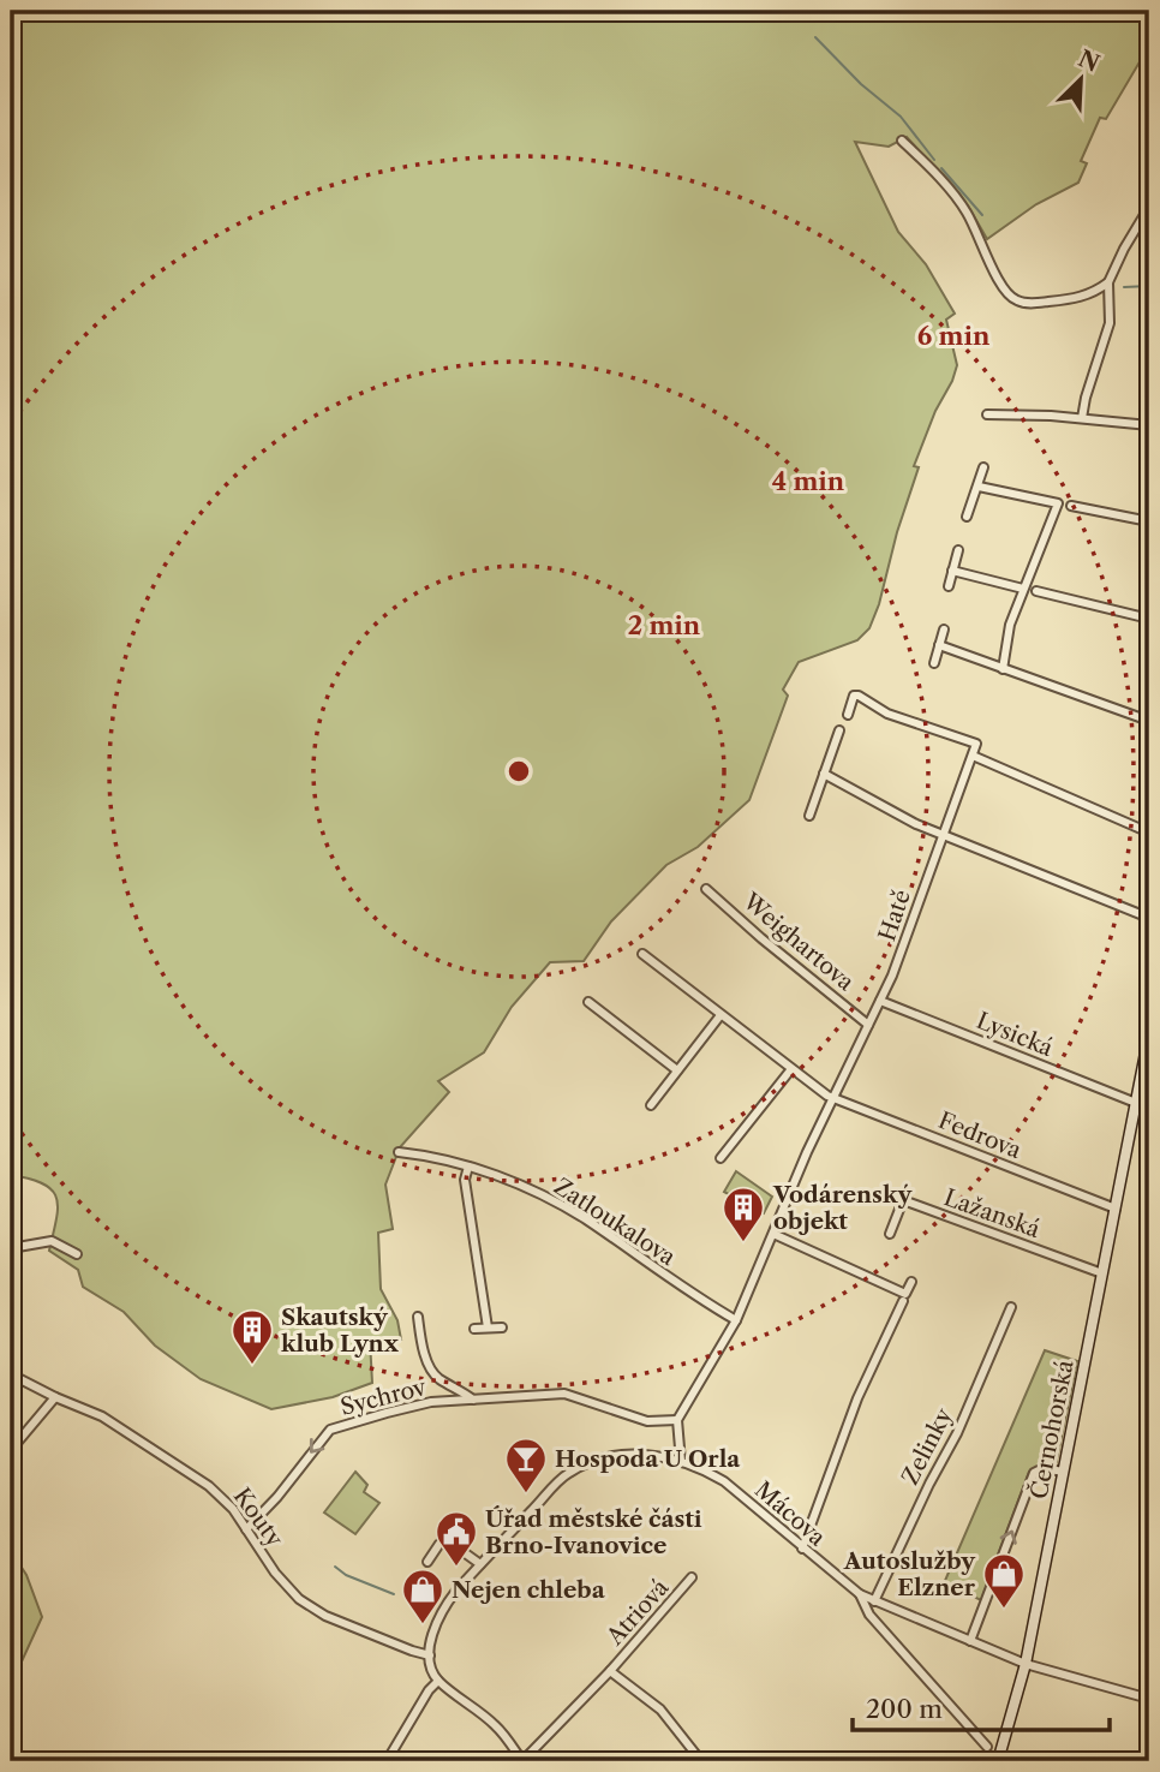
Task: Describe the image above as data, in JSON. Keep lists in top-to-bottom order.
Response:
{
  "streets": {
    "street": [
      "Hatě",
      "Weighartova",
      "Lysická",
      "Fedrova",
      "Lažanská",
      "Zatloukalova",
      "Sychrov",
      "Černohorská",
      "Zelinky",
      "Mácova",
      "Kouty",
      "Atriová"
    ]
  },
  "crossings": [
    ["Hatě", "Weighartova"],
    ["Hatě", "Lysická"],
    ["Hatě", "Fedrova"],
    ["Hatě", "Zatloukalova"],
    ["Hatě", "Sychrov"],
    ["Lysická", "Černohorská"],
    ["Fedrova", "Černohorská"],
    ["Lažanská", "Černohorská"],
    ["Sychrov", "Kouty"],
    ["Černohorská", "Mácova"],
    ["Zelinky", "Mácova"],
    ["Mácova", "Kouty"]
  ],
  "one_way": ["Sychrov"],
  "places": {
    "building": ["Vodárenský objekt", "Skautský klub Lynx"],
    "bar": ["Hospoda U Orla"],
    "public building": ["Úřad městské části Brno-Ivanovice"],
    "shop": ["Autoslužby Elzner", "Nejen chleba"]
  },
  "scale_bar": "200 m",
  "north": "top right",
  "rings": ["6 min", "4 min", "2 min"]
}
